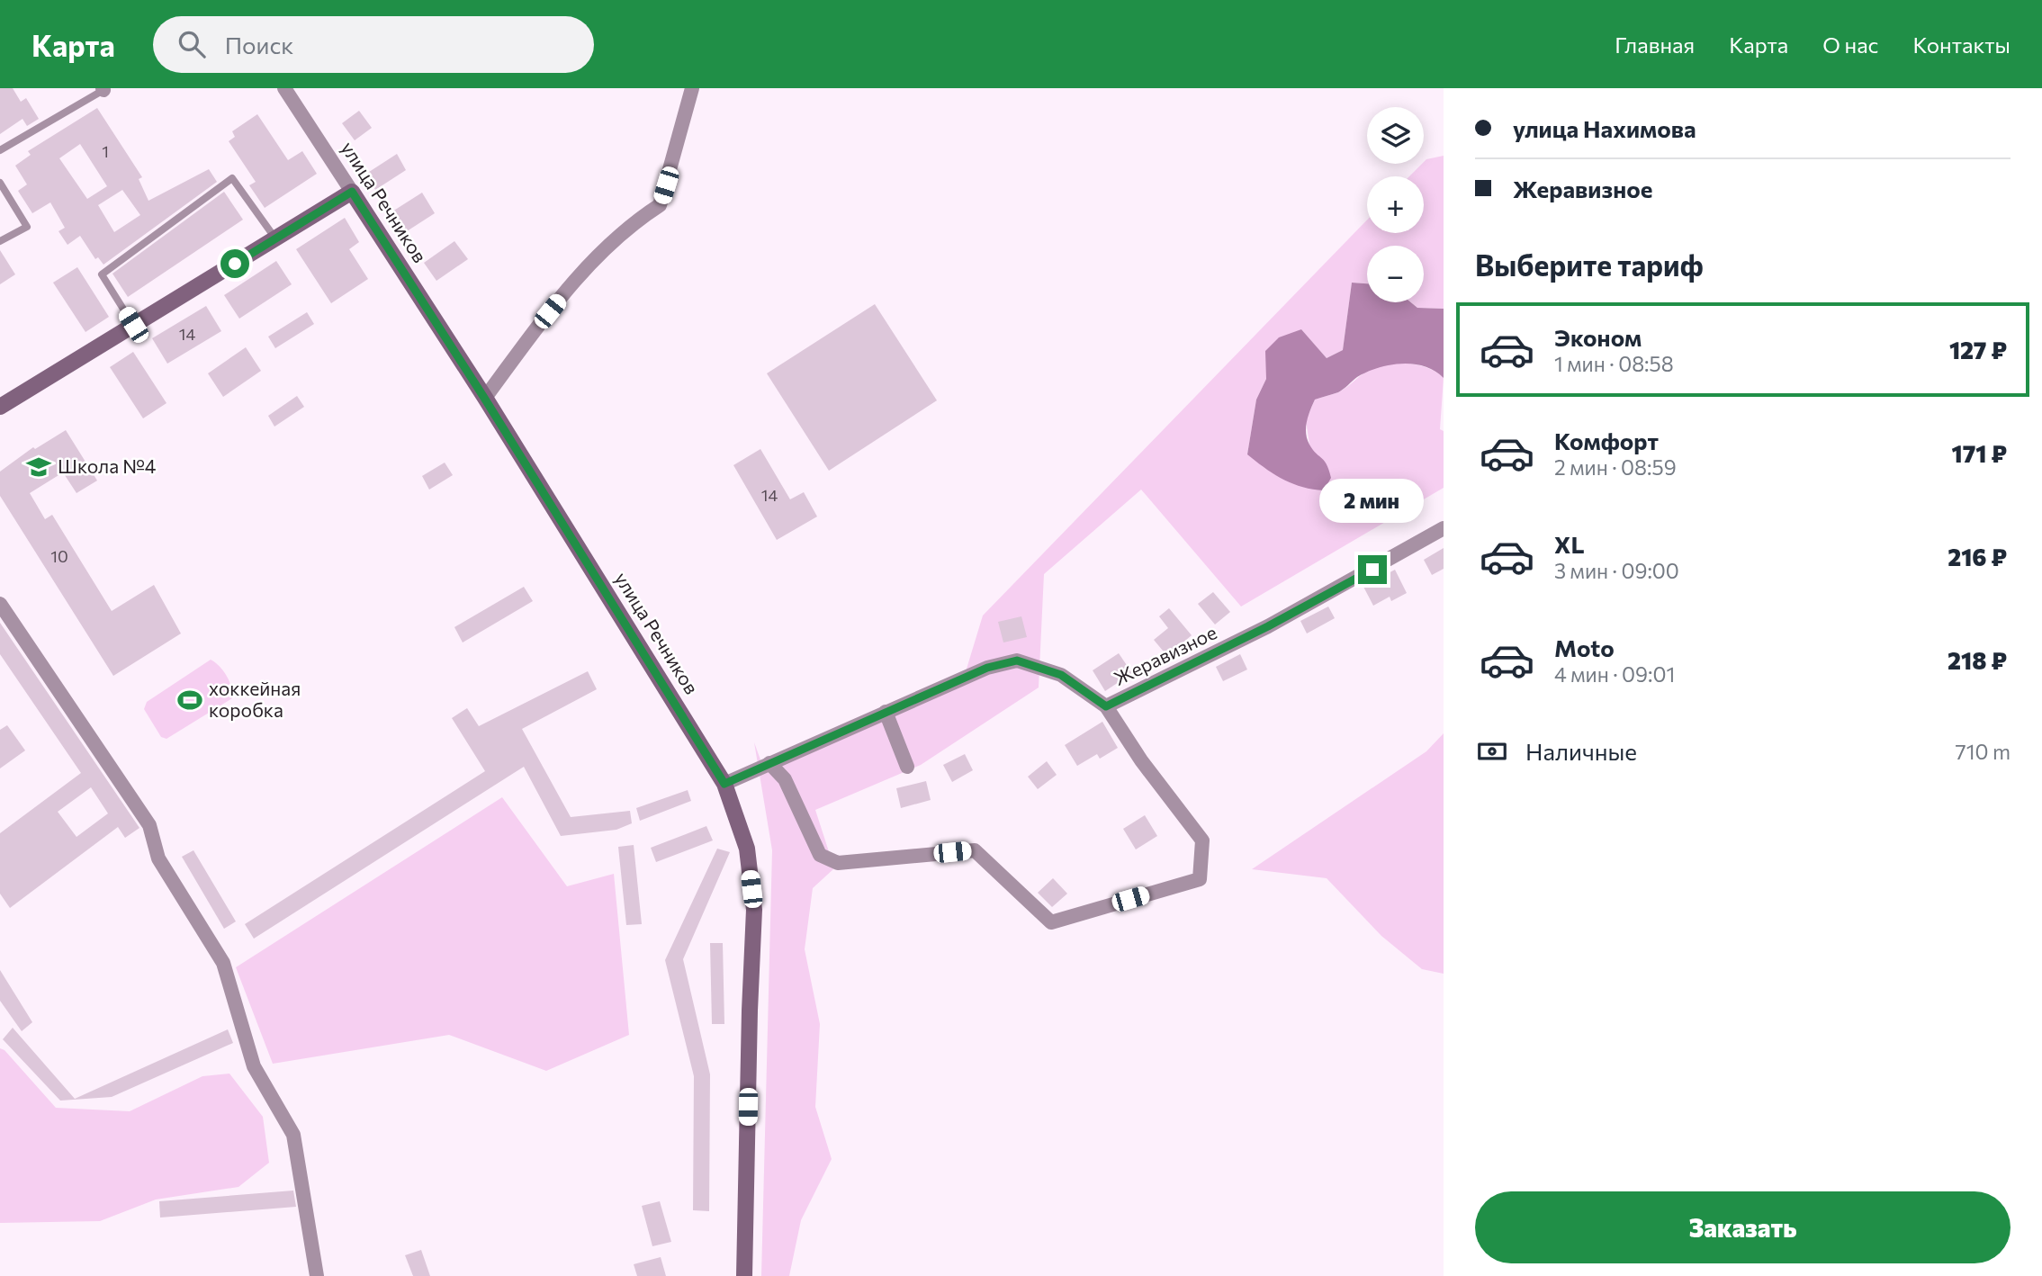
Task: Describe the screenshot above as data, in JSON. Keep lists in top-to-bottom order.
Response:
{
  "streets": {
    "street": ["улица Речников", "Жеравизное"]
  },
  "crossings": [
    ["улица Речников", "Жеравизное"]
  ],
  "places": {
    "school or university": ["Школа №4"],
    "sports": ["хоккейная коробка"]
  },
  "house_numbers": [
    "1",
    "14",
    "14",
    "10"
  ],
  "page": {
    "header": "Карта",
    "search": "Поиск",
    "nav": [
      "Главная",
      "Карта",
      "О нас",
      "Контакты"
    ],
    "banner": ["улица Нахимова", "Жеравизное"],
    "map_buttons": ["+", "−"],
    "heading": "Выберите тариф",
    "list": [
      {
        "name": "Эконом",
        "note": "1 мин · 08:58",
        "value": "127 ₽"
      },
      {
        "name": "Комфорт",
        "note": "2 мин · 08:59",
        "value": "171 ₽"
      },
      {
        "name": "XL",
        "note": "3 мин · 09:00",
        "value": "216 ₽"
      },
      {
        "name": "Moto",
        "note": "4 мин · 09:01",
        "value": "218 ₽"
      }
    ],
    "bubble": "2 мин",
    "pay": ["Наличные", "710 m"],
    "buttons": "Заказать"
  }
}
